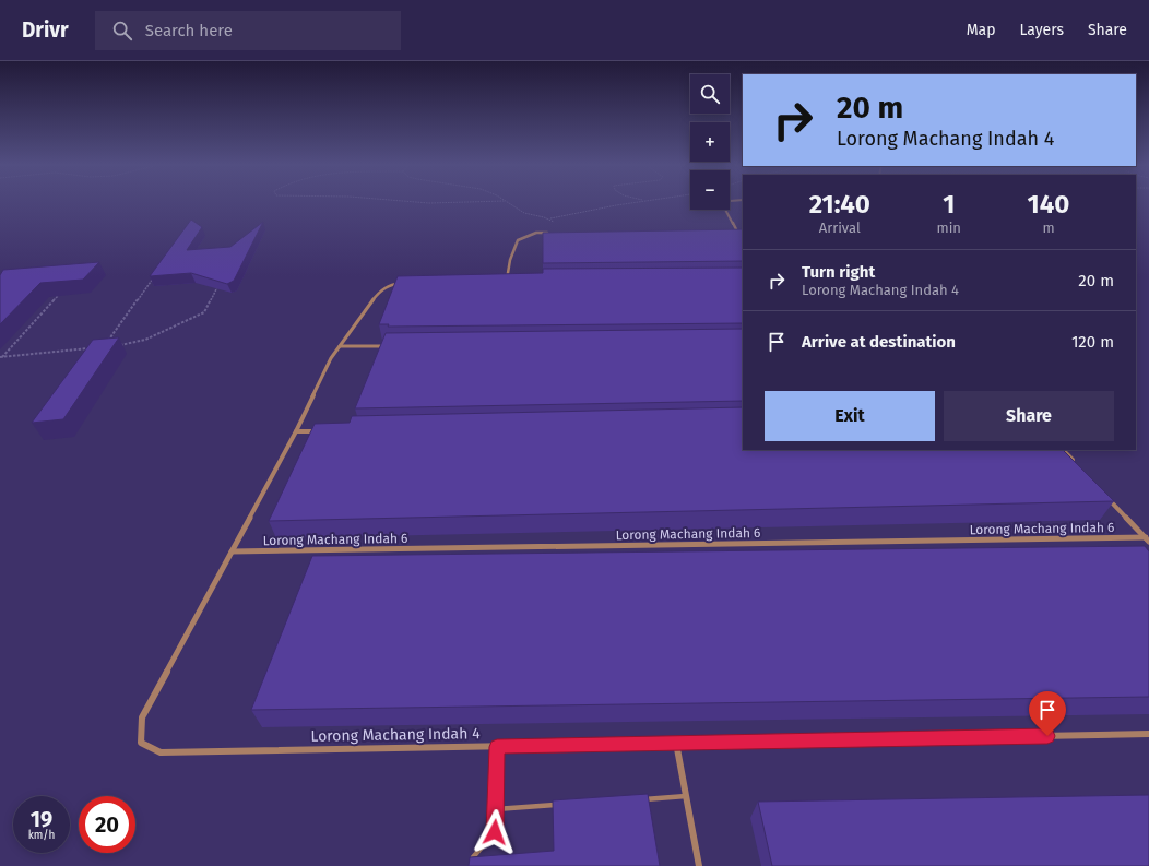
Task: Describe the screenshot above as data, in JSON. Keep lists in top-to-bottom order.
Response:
{
  "streets": {
    "street": ["Lorong Machang Indah 6", "Lorong Machang Indah 4"]
  },
  "crossings": [
    ["Lorong Machang Indah 6", "Lorong Machang Indah 4"]
  ],
  "page": {
    "header": "Drivr",
    "search": "Search here",
    "nav": ["Map", "Layers", "Share"],
    "map_buttons": ["+", "−"],
    "turn": ["20 m", "Lorong Machang Indah 4"],
    "eta": [
      "21:40",
      "Arrival",
      "1",
      "min",
      "140",
      "m"
    ],
    "list": [
      {
        "name": "Turn right",
        "note": "Lorong Machang Indah 4",
        "value": "20 m"
      },
      {
        "name": "Arrive at destination",
        "value": "120 m"
      }
    ],
    "buttons": ["Exit", "Share"],
    "speed": "19 km/h",
    "limit": "20"
  }
}
